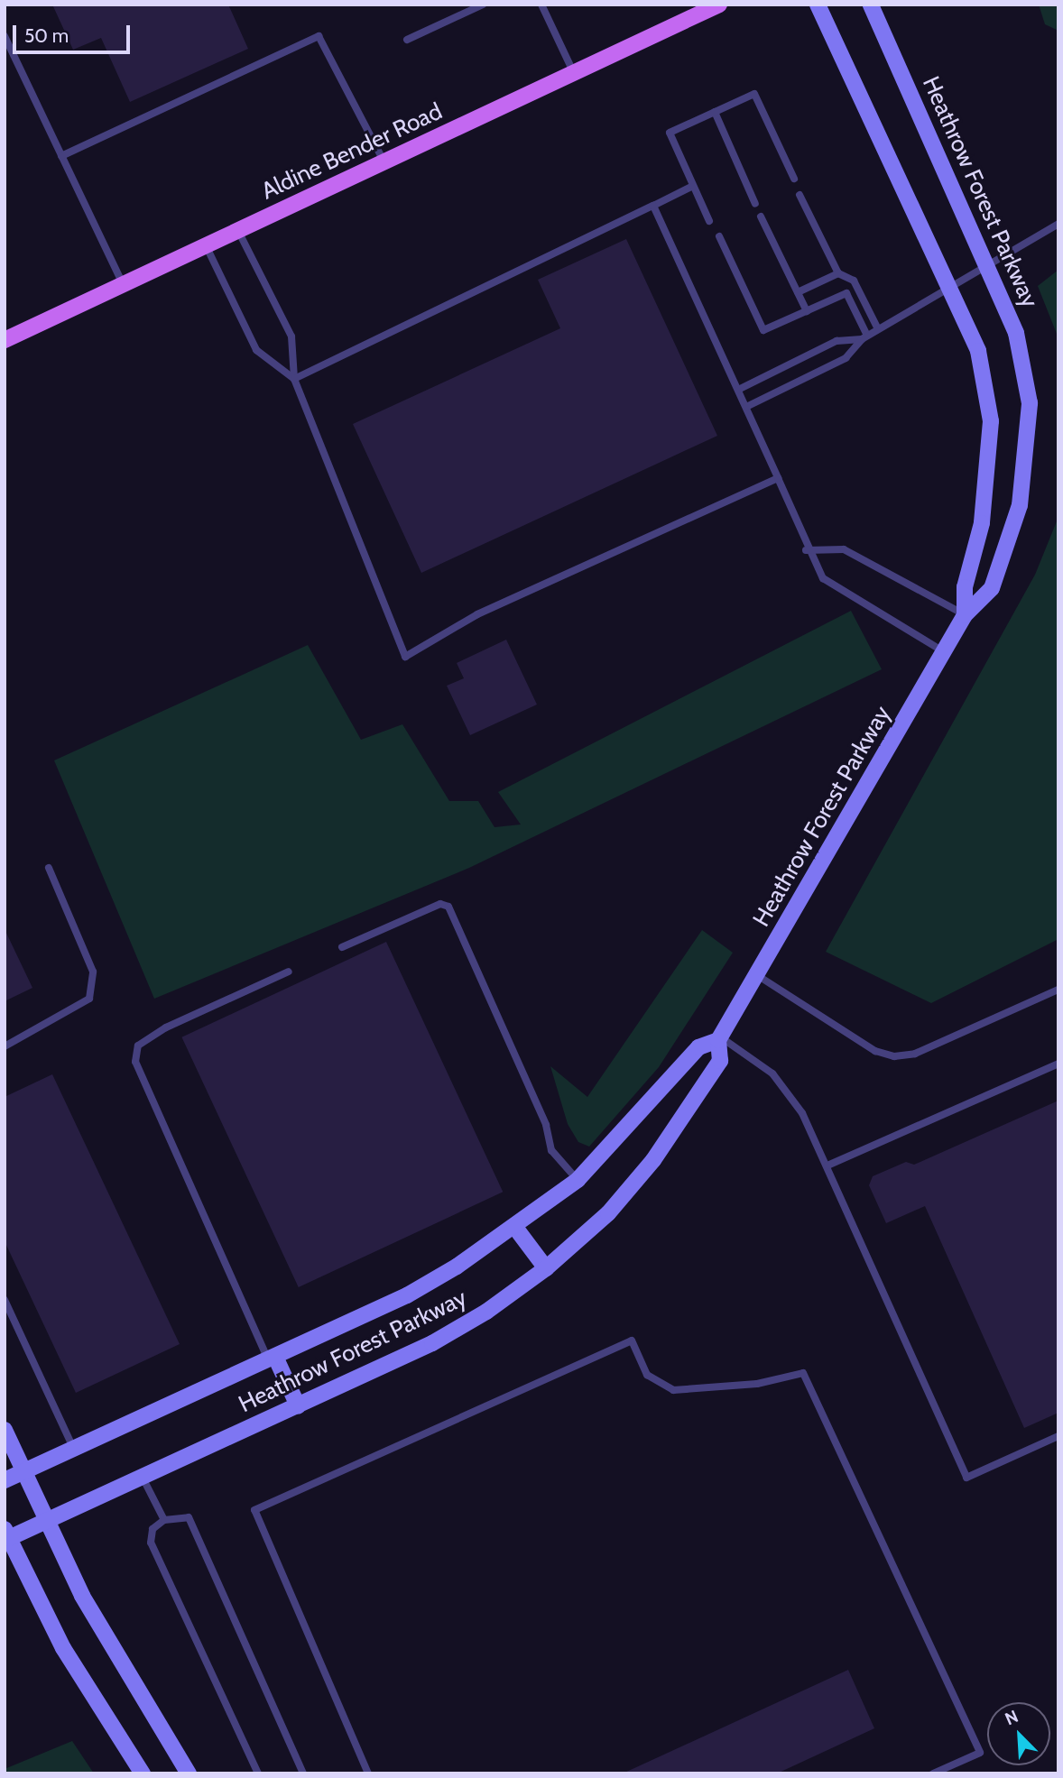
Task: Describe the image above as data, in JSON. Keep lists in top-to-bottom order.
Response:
{
  "streets": {
    "main road": ["Aldine Bender Road"],
    "street": ["Heathrow Forest Parkway"]
  },
  "scale_bar": "50 m",
  "north": "top left"
}
